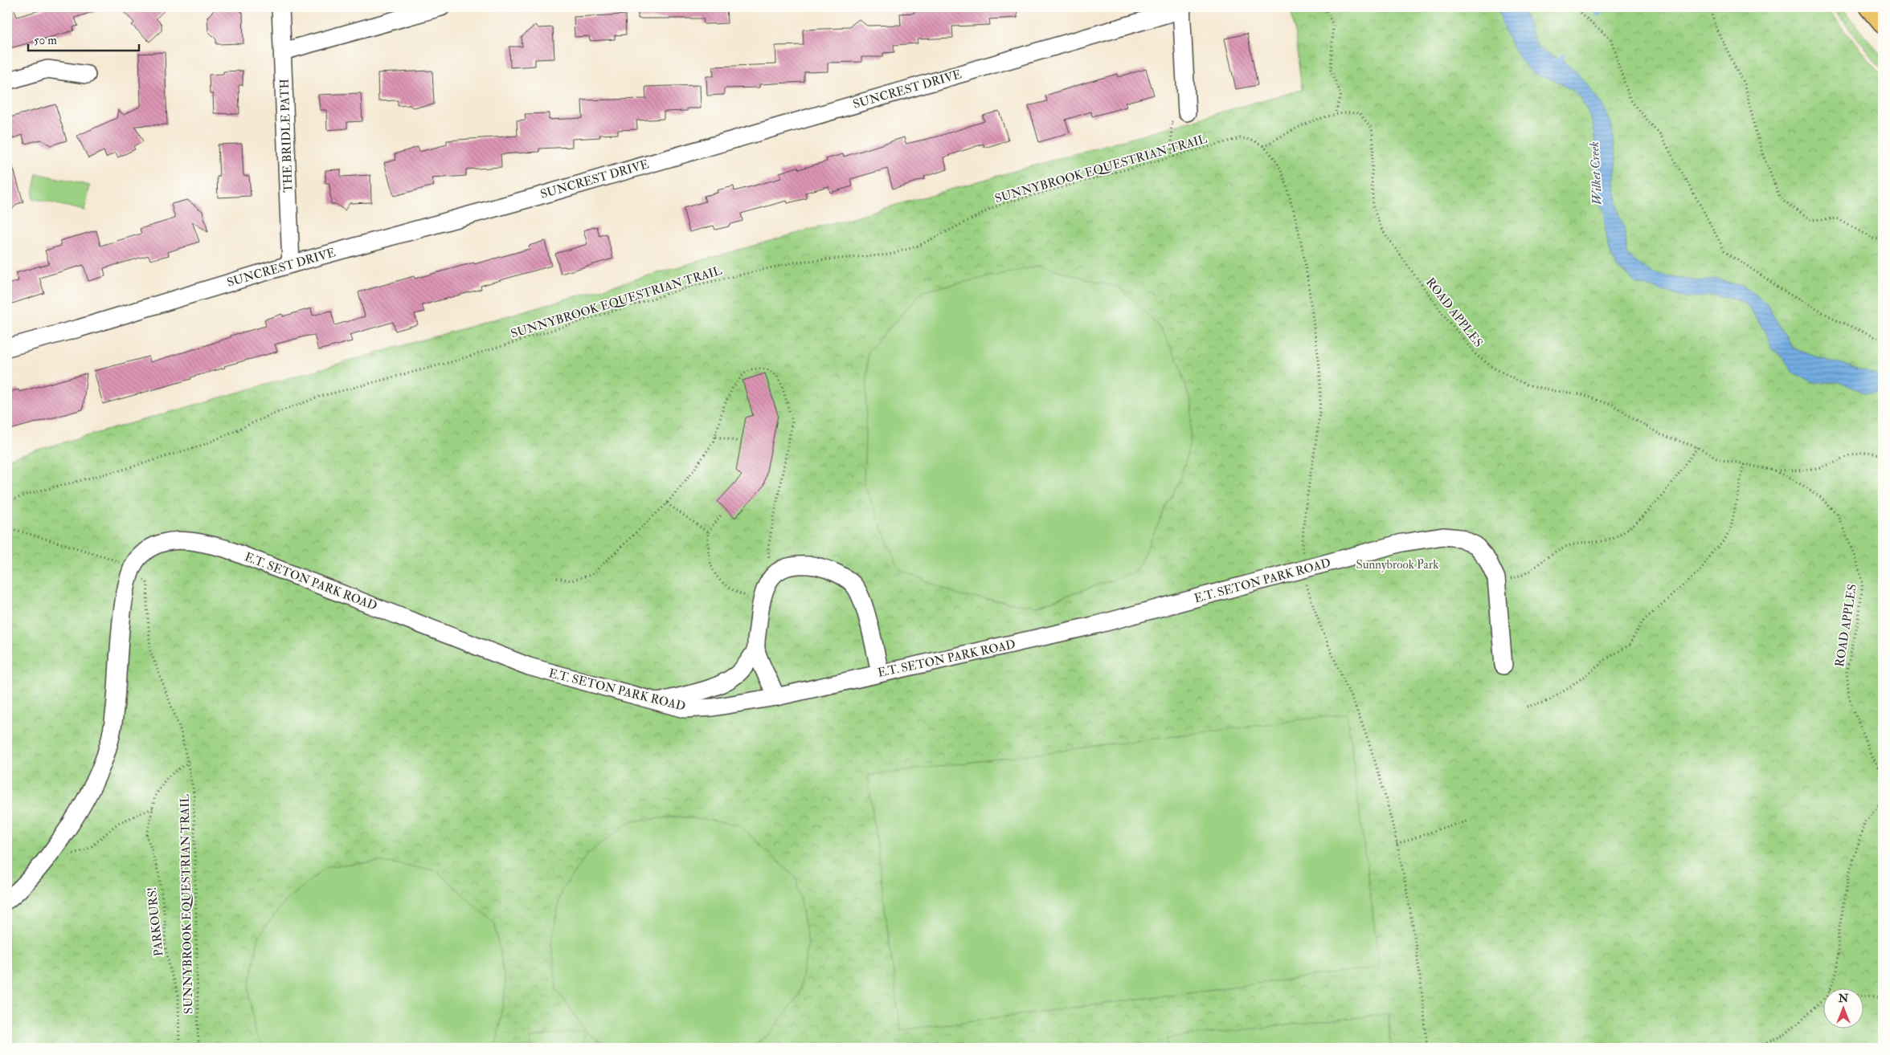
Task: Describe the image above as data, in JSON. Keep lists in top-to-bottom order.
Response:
{
  "streets": {
    "street": ["SUNCREST DRIVE", "THE BRIDLE PATH", "E.T. SETON PARK ROAD"],
    "path": ["SUNNYBROOK EQUESTRIAN TRAIL", "ROAD APPLES", "PARKOURS!"]
  },
  "crossings": [
    ["SUNCREST DRIVE", "THE BRIDLE PATH"],
    ["SUNNYBROOK EQUESTRIAN TRAIL", "ROAD APPLES"],
    ["SUNNYBROOK EQUESTRIAN TRAIL", "E.T. SETON PARK ROAD"],
    ["SUNNYBROOK EQUESTRIAN TRAIL", "PARKOURS!"]
  ],
  "water": ["Wilket Creek"],
  "parks": ["Sunnybrook Park"],
  "scale_bar": "50 m",
  "north": "top"
}
